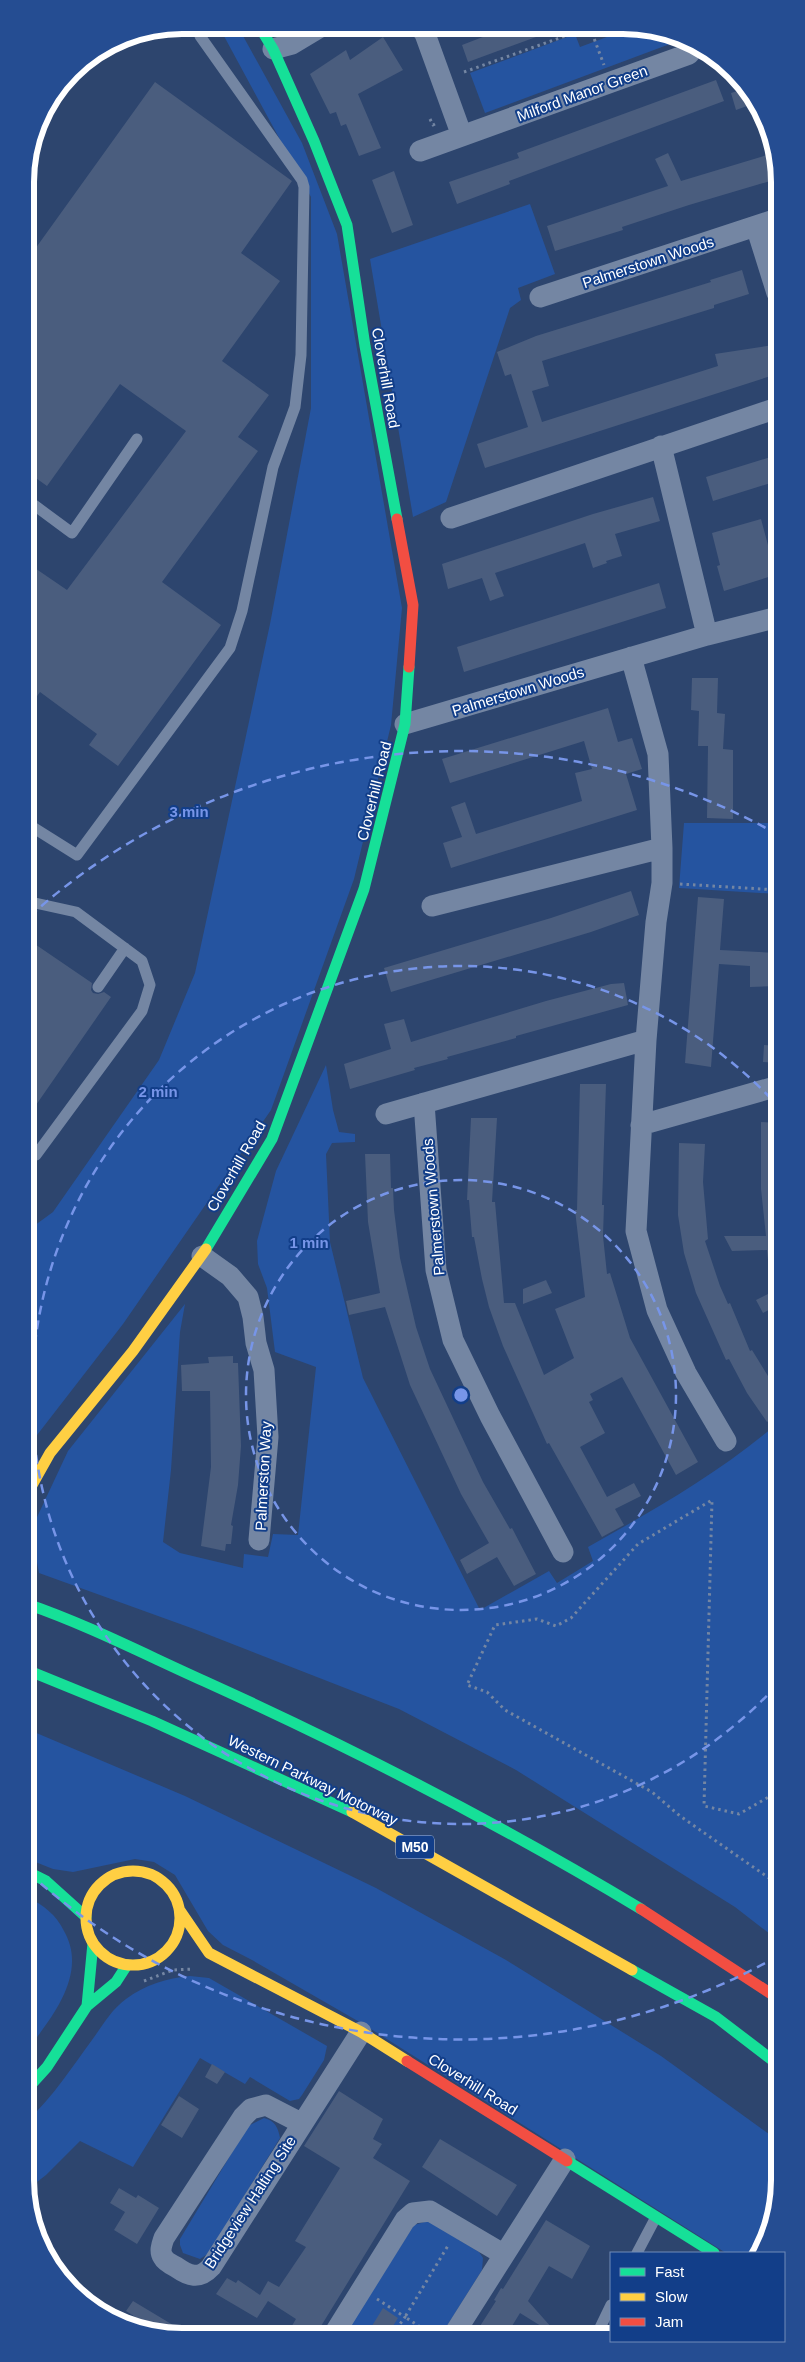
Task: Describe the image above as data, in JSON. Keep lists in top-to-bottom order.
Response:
{
  "streets": {
    "main road": ["Cloverhill Road", "Western Parkway Motorway", "M50"],
    "street": [
      "Milford Manor Green",
      "Palmerstown Woods",
      "Palmerston Way",
      "Bridgeview Halting Site"
    ]
  },
  "crossings": [
    ["Palmerstown Woods", "Cloverhill Road"],
    ["Cloverhill Road", "Palmerston Way"],
    ["Cloverhill Road", "Bridgeview Halting Site"]
  ],
  "legend": ["Fast", "Slow", "Jam"],
  "rings": ["3 min", "2 min", "1 min"]
}
